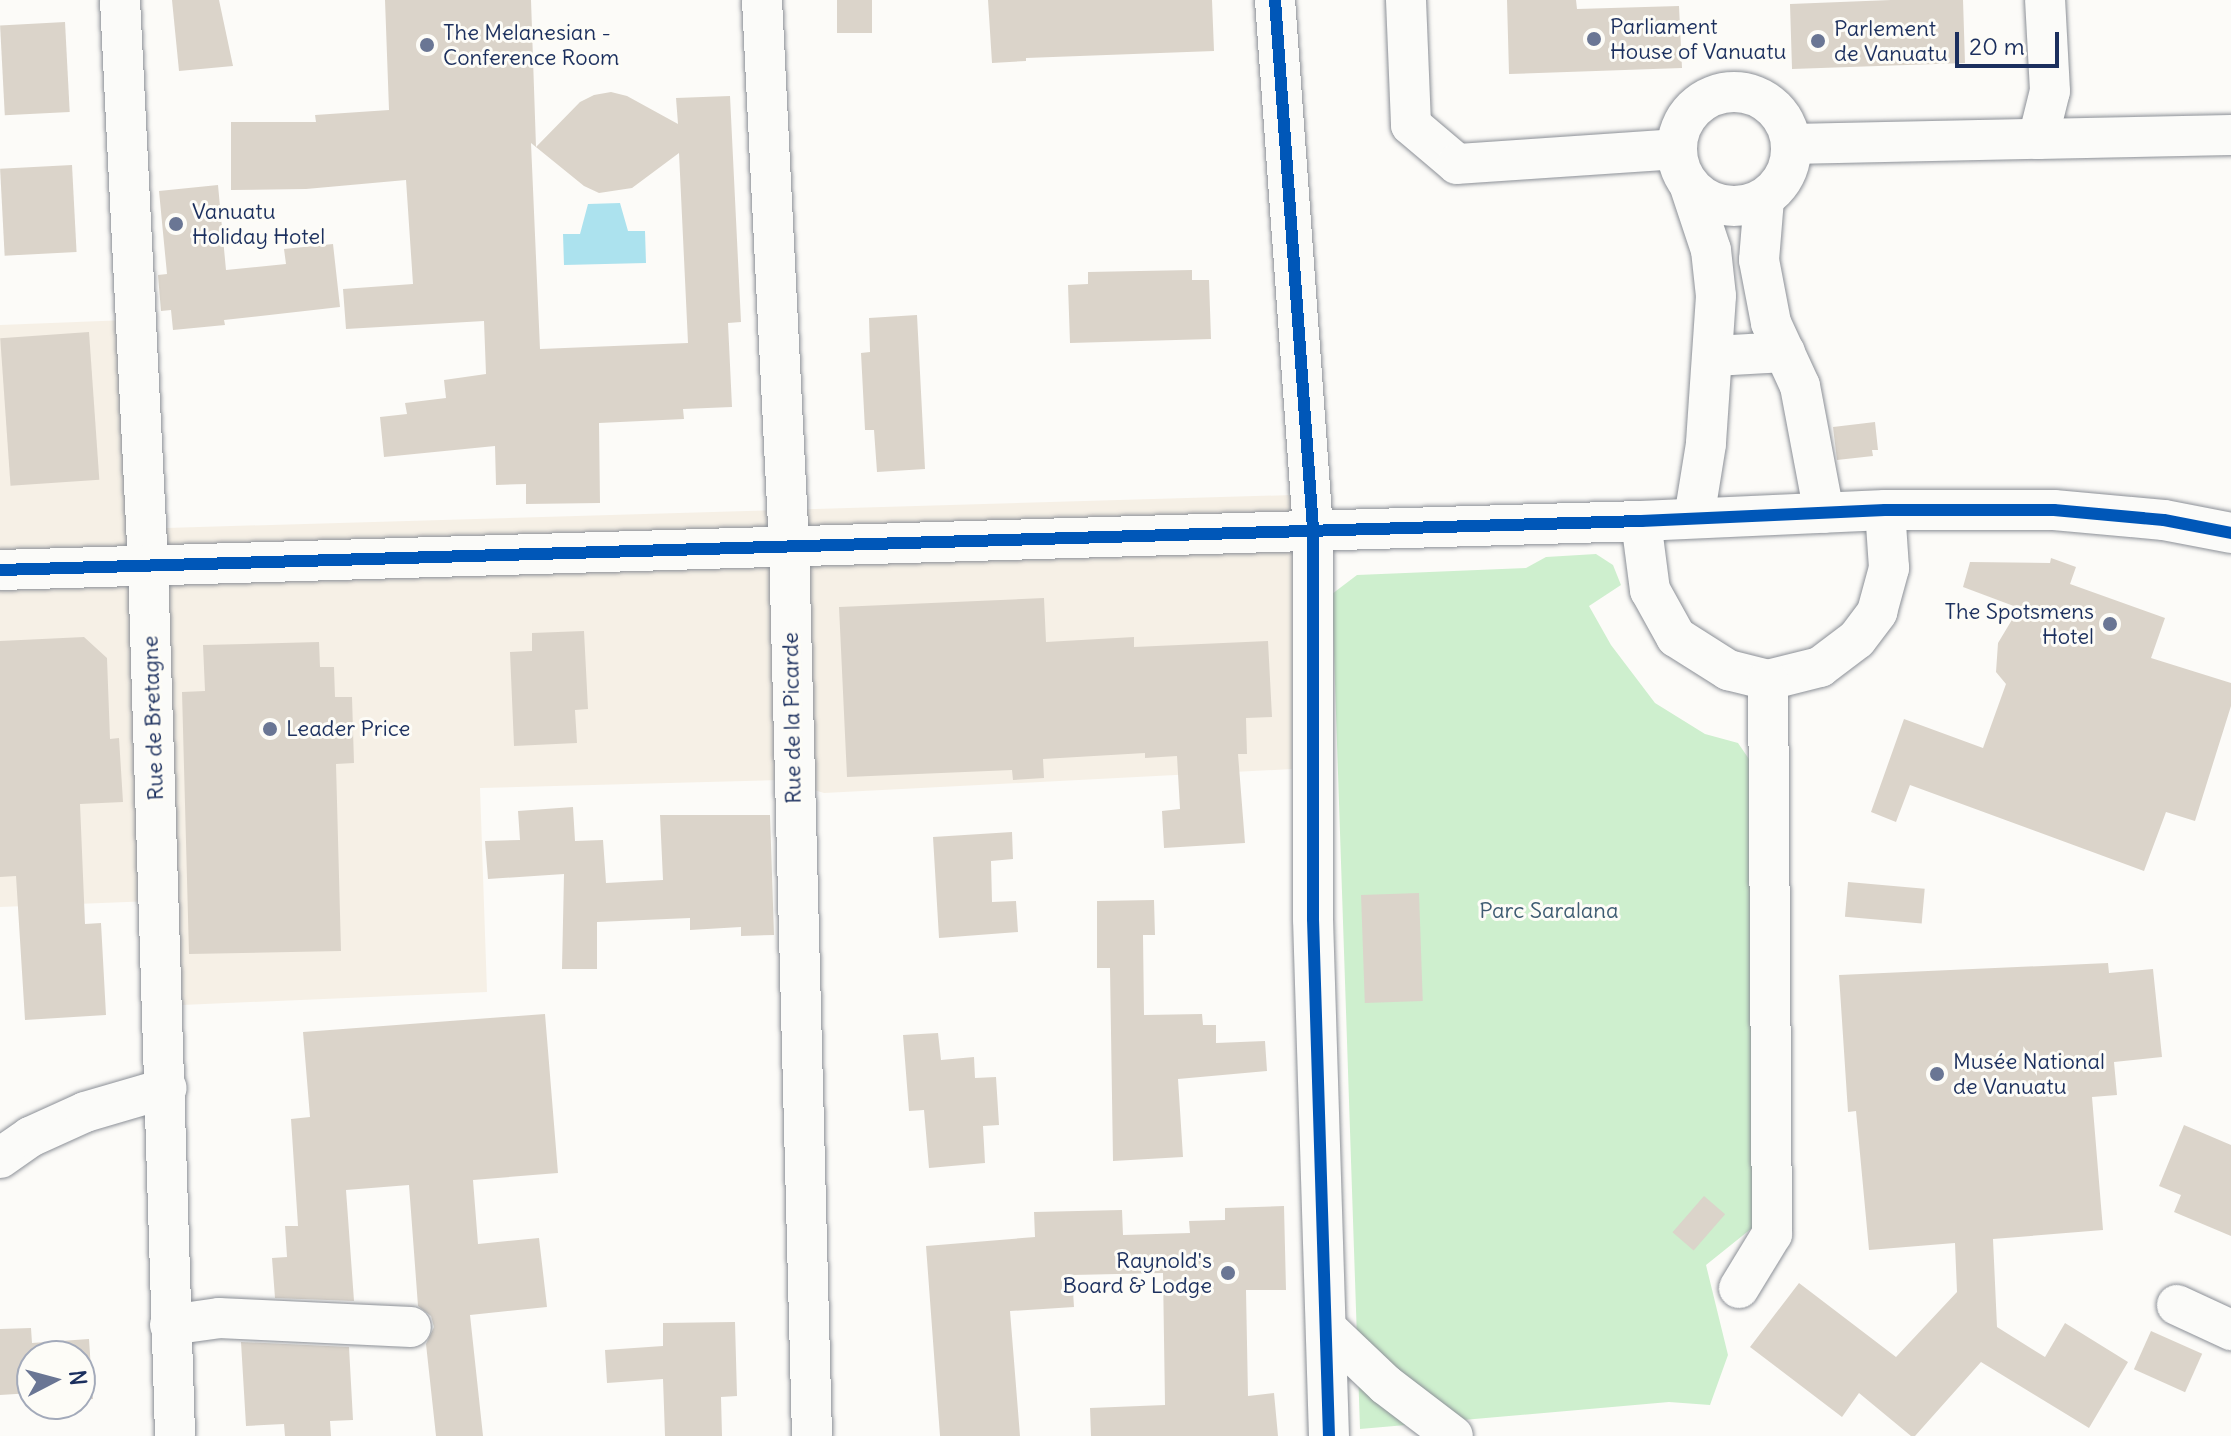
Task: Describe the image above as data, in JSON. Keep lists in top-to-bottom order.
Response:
{
  "streets": {
    "street": ["Rue de Bretagne", "Rue de la Picarde"]
  },
  "parks": ["Parc Saralana"],
  "places": [
    "Parliament House of Vanuatu",
    "Parlement de Vanuatu",
    "The Melanesian - Conference Room",
    "Vanuatu Holiday Hotel",
    "The Spotsmens Hotel",
    "Leader Price",
    "Musée National de Vanuatu",
    "Raynold's Board & Lodge"
  ],
  "scale_bar": "20 m",
  "north": "right"
}
